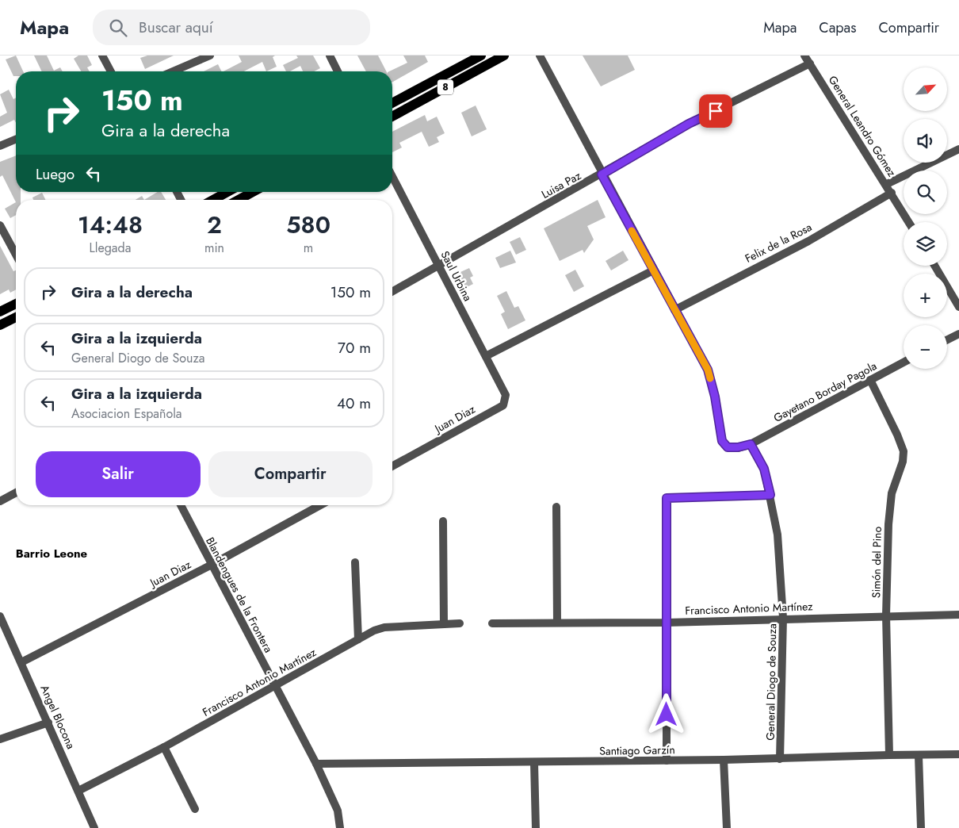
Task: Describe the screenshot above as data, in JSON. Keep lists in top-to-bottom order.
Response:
{
  "streets": {
    "main road": ["8"],
    "street": [
      "General Leandro Gómez",
      "Luisa Paz",
      "Felix de la Rosa",
      "Saul Urbina",
      "Gayetano Borday Pagola",
      "Juan Diaz",
      "Simón del Pino",
      "Blandengues de la Frontera",
      "Francisco Antonio Martínez",
      "General Diogo de Souza",
      "Angel Blocona",
      "Santiago Garzín"
    ]
  },
  "crossings": [
    ["General Leandro Gómez", "Luisa Paz"],
    ["General Leandro Gómez", "Felix de la Rosa"],
    ["Luisa Paz", "Saul Urbina"],
    ["Felix de la Rosa", "Gayetano Borday Pagola"],
    ["Saul Urbina", "Juan Diaz"],
    ["Gayetano Borday Pagola", "Simón del Pino"],
    ["Gayetano Borday Pagola", "General Diogo de Souza"],
    ["Juan Diaz", "Blandengues de la Frontera"],
    ["Juan Diaz", "Angel Blocona"],
    ["Simón del Pino", "Francisco Antonio Martínez"],
    ["Simón del Pino", "Santiago Garzín"],
    ["Blandengues de la Frontera", "Francisco Antonio Martínez"],
    ["Blandengues de la Frontera", "Santiago Garzín"],
    ["Francisco Antonio Martínez", "General Diogo de Souza"],
    ["Francisco Antonio Martínez", "Angel Blocona"],
    ["General Diogo de Souza", "Santiago Garzín"]
  ],
  "districts": ["Barrio Leone"],
  "north": "top right",
  "page": {
    "header": "Mapa",
    "search": "Buscar aquí",
    "nav": ["Mapa", "Capas", "Compartir"],
    "map_buttons": ["+", "−"],
    "turn": ["150 m", "Gira a la derecha"],
    "then": "Luego",
    "eta": [
      "14:48",
      "Llegada",
      "2",
      "min",
      "580",
      "m"
    ],
    "list": [
      {
        "name": "Gira a la derecha",
        "value": "150 m"
      },
      {
        "name": "Gira a la izquierda",
        "note": "General Diogo de Souza",
        "value": "70 m"
      },
      {
        "name": "Gira a la izquierda",
        "note": "Asociacion Española",
        "value": "40 m"
      }
    ],
    "buttons": ["Salir", "Compartir"]
  }
}
